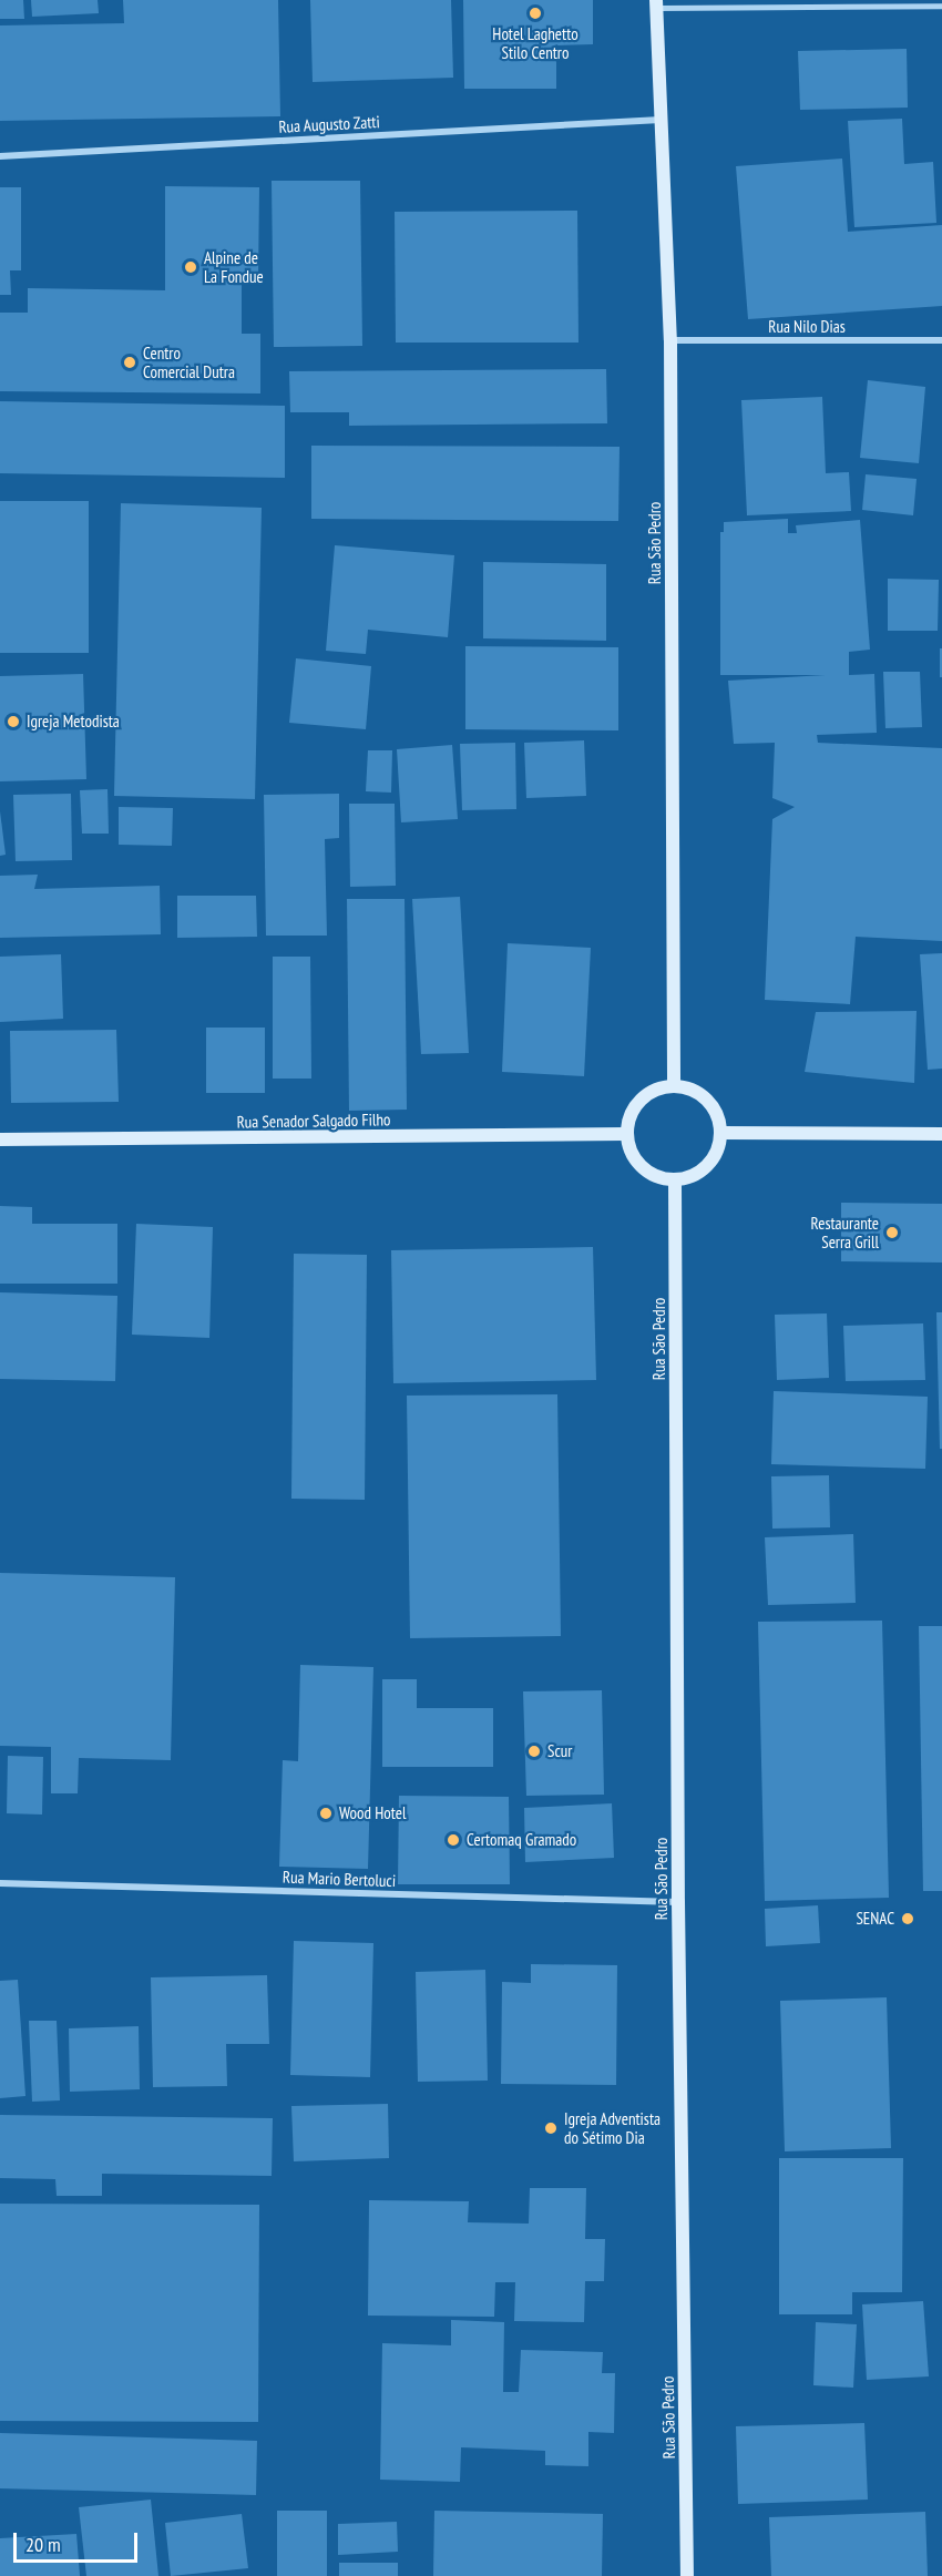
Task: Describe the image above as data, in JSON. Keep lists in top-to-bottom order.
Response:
{
  "streets": {
    "main road": ["Rua São Pedro", "Rua Senador Salgado Filho"],
    "street": ["Rua Augusto Zatti", "Rua Nilo Dias", "Rua Mario Bertoluci"]
  },
  "crossings": [
    ["Rua Augusto Zatti", "Rua São Pedro"],
    ["Rua Nilo Dias", "Rua São Pedro"],
    ["Rua São Pedro", "Rua Senador Salgado Filho"],
    ["Rua São Pedro", "Rua Mario Bertoluci"]
  ],
  "places": [
    "Hotel Laghetto Stilo Centro",
    "Alpine de La Fondue",
    "Centro Comercial Dutra",
    "Igreja Metodista",
    "Restaurante Serra Grill",
    "Scur",
    "Wood Hotel",
    "Certomaq Gramado",
    "SENAC",
    "Igreja Adventista do Sétimo Dia"
  ],
  "scale_bar": "20 m"
}
